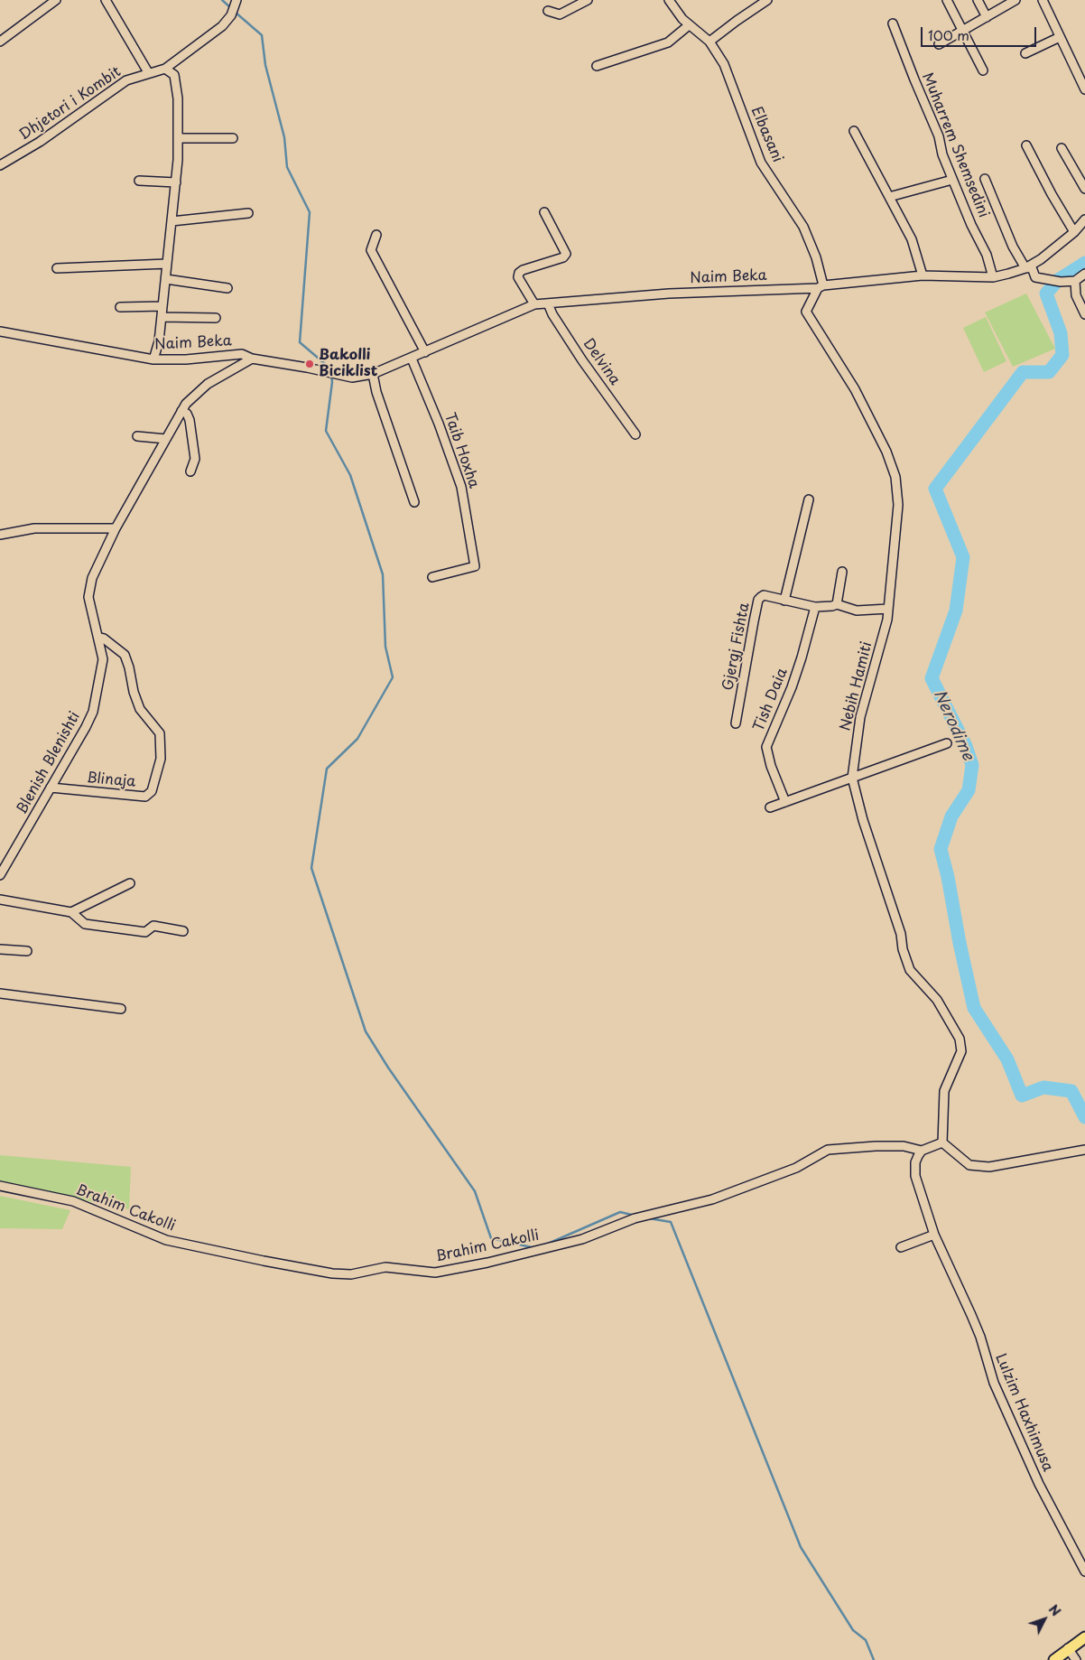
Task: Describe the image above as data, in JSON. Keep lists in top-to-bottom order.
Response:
{
  "streets": {
    "street": [
      "Dhjetori i Kombit",
      "Elbasani",
      "Muharrem Shemsedini",
      "Naim Beka",
      "Delvina",
      "Taib Hoxha",
      "Gjergj Fishta",
      "Nebih Hamiti",
      "Tish Daia",
      "Blenish Blenishti",
      "Blinaja",
      "Brahim Cakolli",
      "Lulzim Haxhimusa"
    ]
  },
  "crossings": [
    ["Elbasani", "Naim Beka"],
    ["Elbasani", "Nebih Hamiti"],
    ["Muharrem Shemsedini", "Naim Beka"],
    ["Naim Beka", "Delvina"],
    ["Naim Beka", "Taib Hoxha"],
    ["Naim Beka", "Nebih Hamiti"],
    ["Naim Beka", "Blenish Blenishti"],
    ["Gjergj Fishta", "Nebih Hamiti"],
    ["Gjergj Fishta", "Tish Daia"],
    ["Blenish Blenishti", "Blinaja"],
    ["Brahim Cakolli", "Lulzim Haxhimusa"]
  ],
  "water": ["Nerodime"],
  "places": ["Bakolli Biciklist"],
  "scale_bar": "100 m",
  "north": "top right"
}
